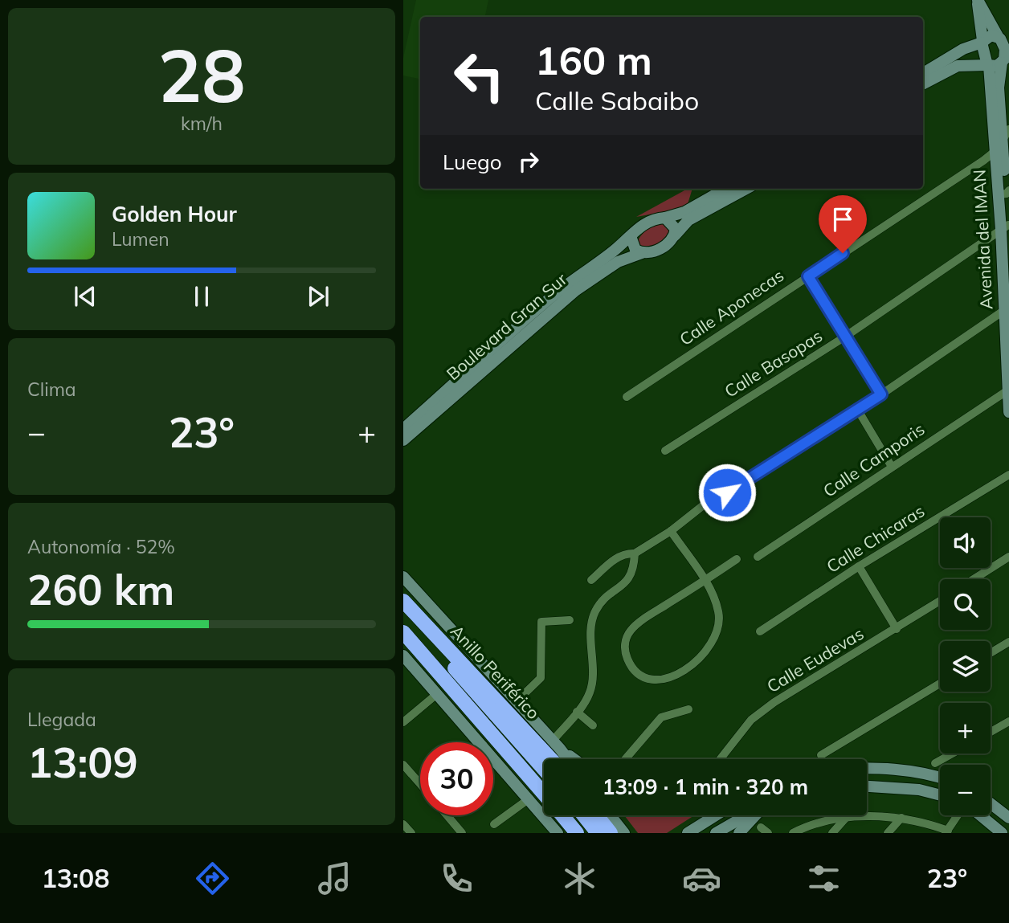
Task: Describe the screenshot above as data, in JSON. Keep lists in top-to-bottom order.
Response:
{
  "streets": {
    "highway": ["Anillo Periférico"],
    "main road": ["Avenida del IMAN", "Boulevard Gran Sur"],
    "street": [
      "Calle Aponecas",
      "Calle Basopas",
      "Calle Camporis",
      "Calle Chicaras",
      "Calle Eudevas"
    ]
  },
  "crossings": [
    ["Avenida del IMAN", "Calle Aponecas"],
    ["Avenida del IMAN", "Calle Basopas"],
    ["Avenida del IMAN", "Calle Camporis"]
  ],
  "page": {
    "tile": [
      ["28", "km/h"],
      "Clima",
      ["Autonomía · 52%", "260 km"],
      ["Llegada", "13:09"]
    ],
    "turn": ["160 m", "Calle Sabaibo"],
    "then": "Luego",
    "song": ["Golden Hour", "Lumen"],
    "heat": ["−", "23°", "+"],
    "map_buttons": ["+", "−"],
    "limit": "30",
    "trip": "13:09 · 1 min · 320 m",
    "tabs": ["13:08", "23°"]
  }
}
